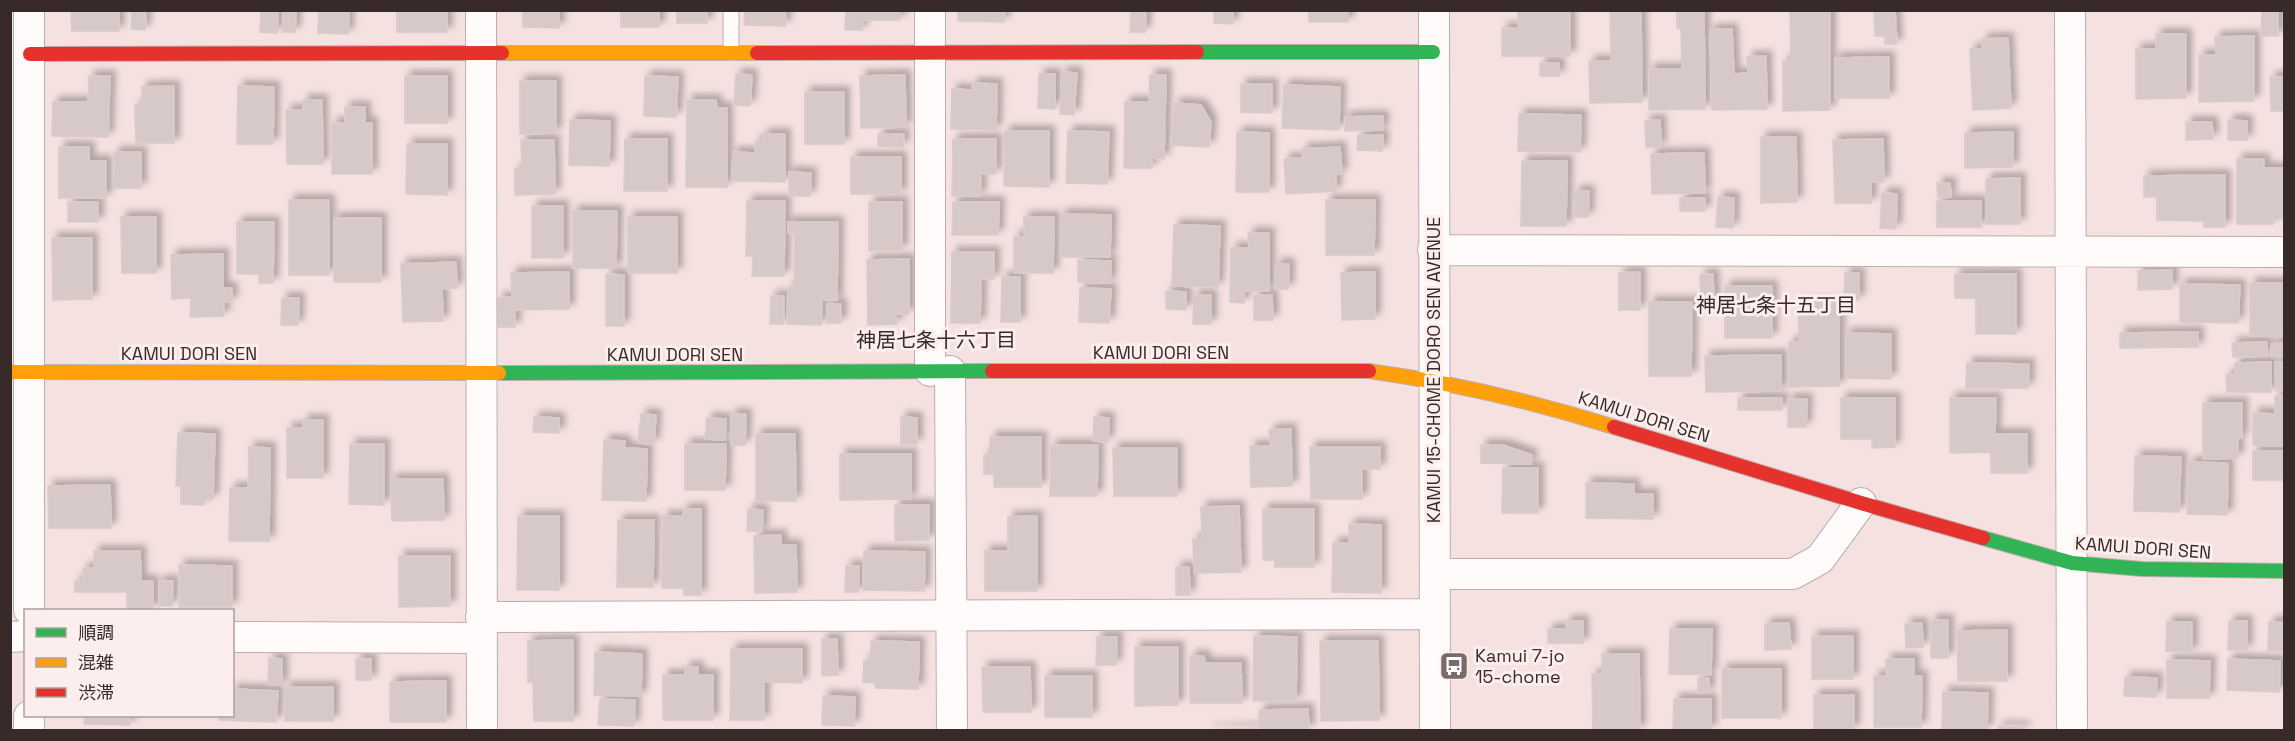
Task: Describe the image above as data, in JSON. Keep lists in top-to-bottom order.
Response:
{
  "streets": {
    "street": ["KAMUI DORI SEN", "KAMUI 15-CHOME DORO SEN AVENUE"]
  },
  "crossings": [
    ["KAMUI DORI SEN", "KAMUI 15-CHOME DORO SEN AVENUE"]
  ],
  "districts": ["神居七条十五丁目", "神居七条十六丁目"],
  "places": {
    "bus stop": ["Kamui 7-jo 15-chome"]
  },
  "legend": ["順調", "混雑", "渋滞"]
}
